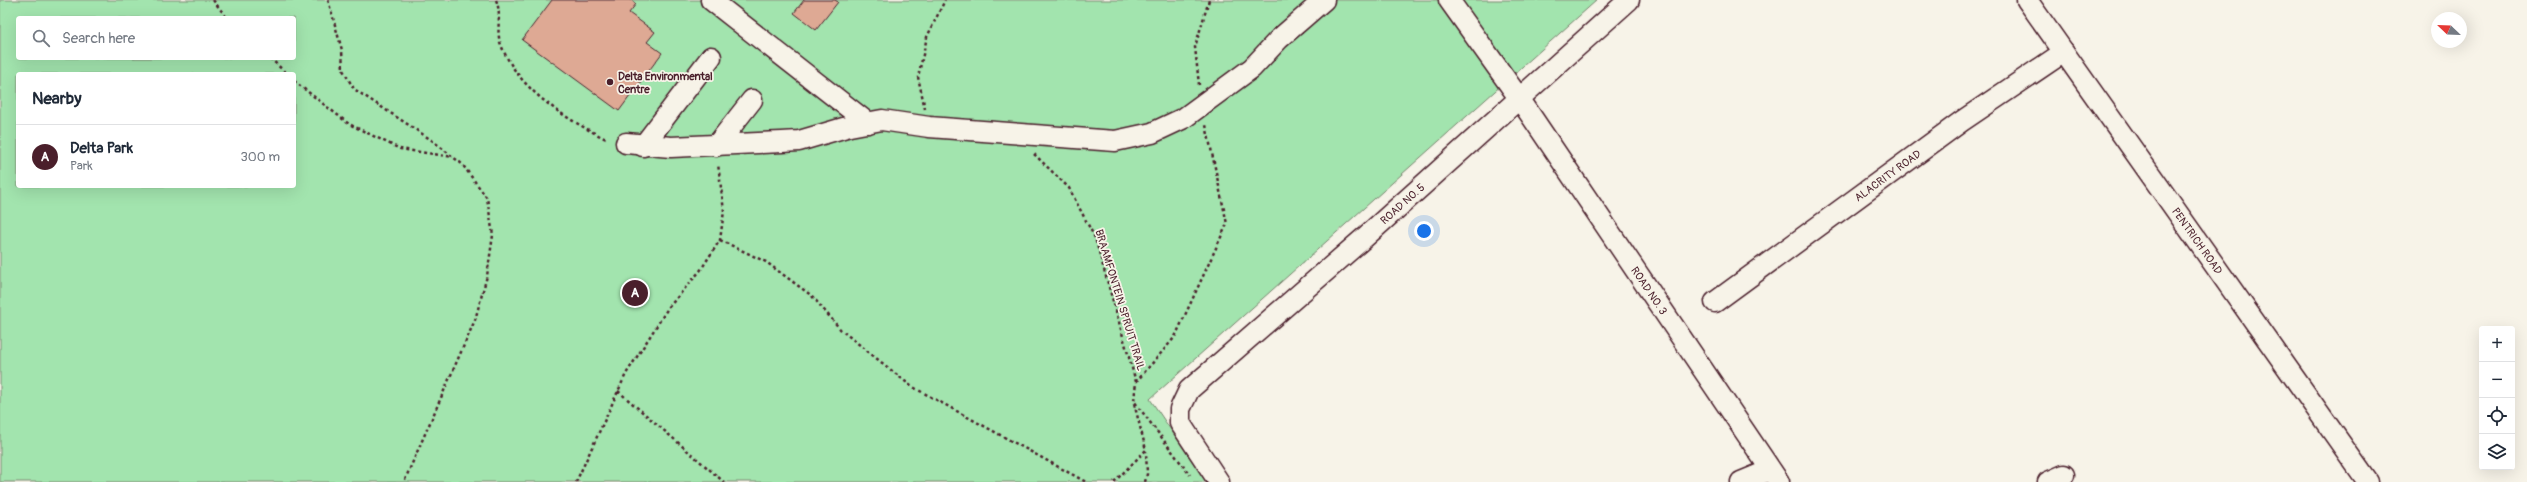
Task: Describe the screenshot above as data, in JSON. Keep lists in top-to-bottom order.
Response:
{
  "streets": {
    "street": [
      "ALACRITY ROAD",
      "ROAD NO. 5",
      "PENTRICH ROAD",
      "ROAD NO. 3"
    ],
    "path": ["BRAAMFONTEIN SPRUIT TRAIL"]
  },
  "crossings": [
    ["ALACRITY ROAD", "PENTRICH ROAD"],
    ["ROAD NO. 5", "ROAD NO. 3"]
  ],
  "places": ["Delta Environmental Centre"],
  "north": "top left",
  "page": {
    "search": "Search here",
    "heading": "Nearby",
    "list": [
      {
        "mark": "A",
        "name": "Delta Park",
        "note": "Park",
        "value": "300 m"
      }
    ],
    "pins": "A",
    "map_buttons": ["+", "−"]
  }
}
